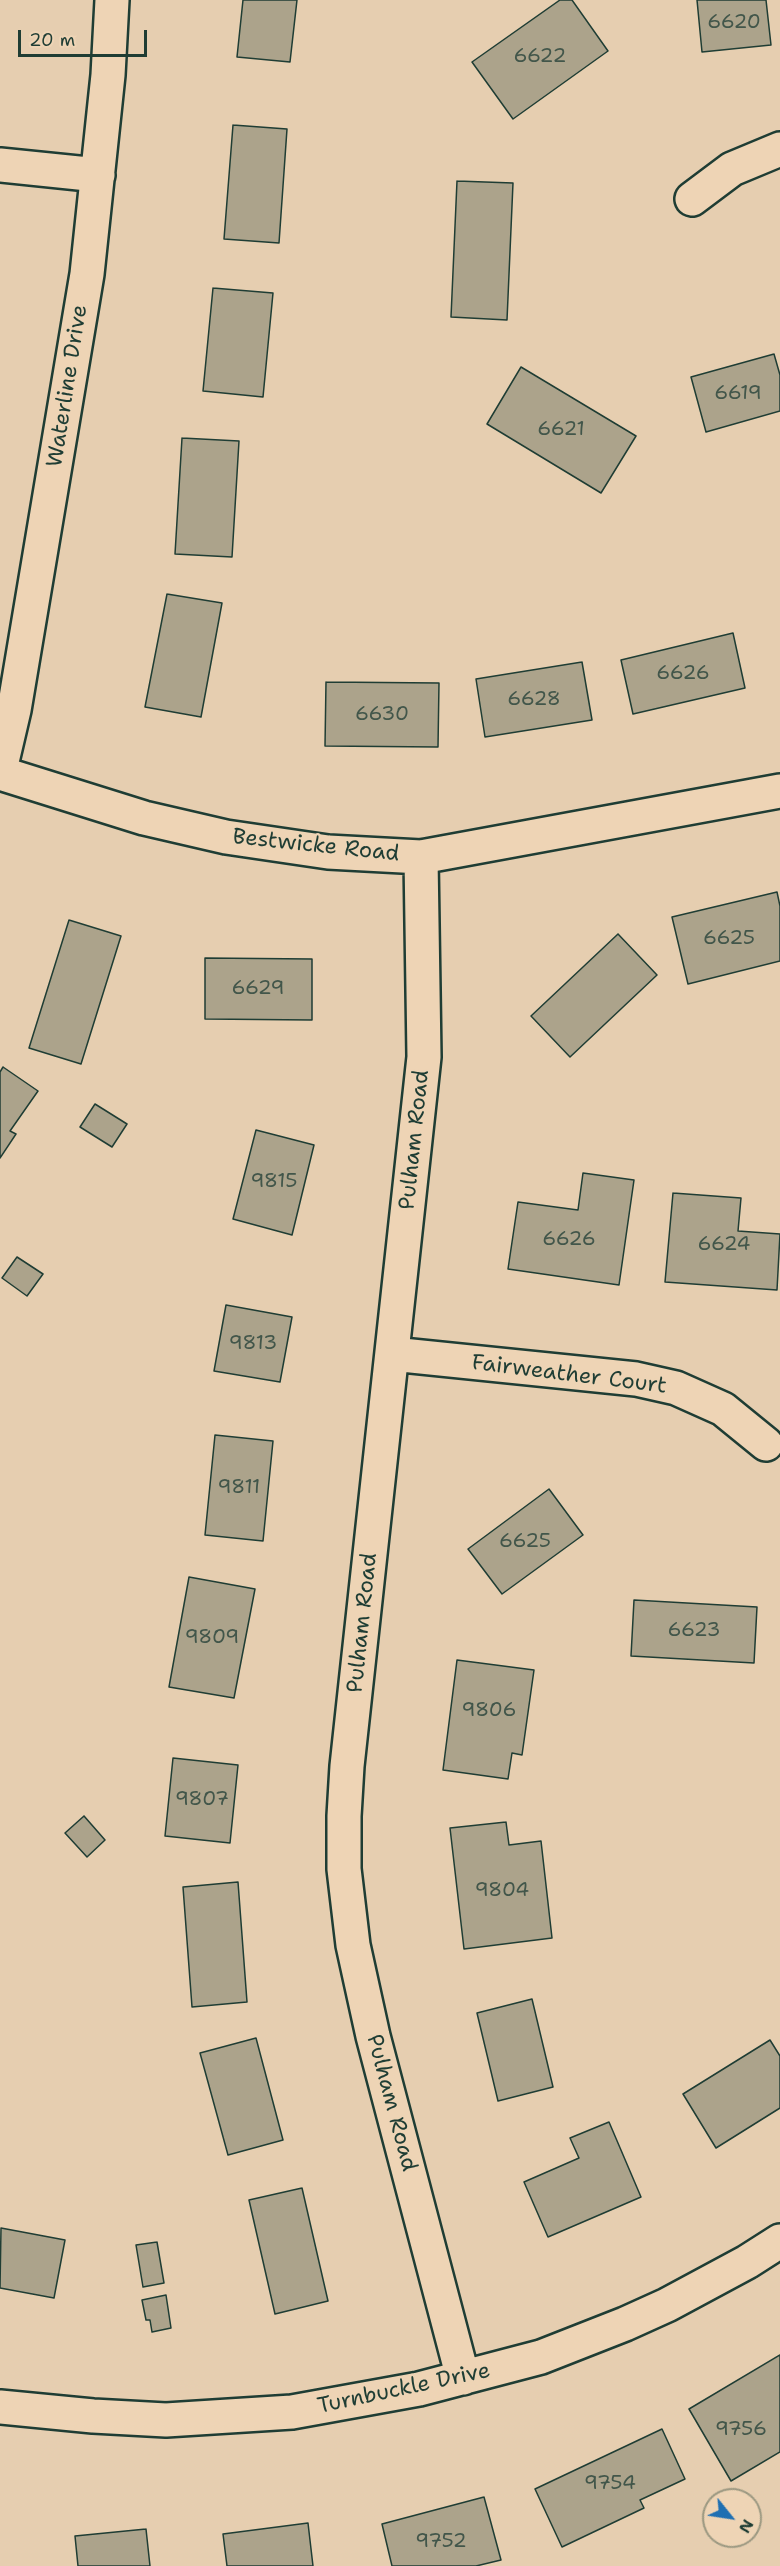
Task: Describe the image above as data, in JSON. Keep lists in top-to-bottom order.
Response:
{
  "streets": {
    "street": [
      "Waterline Drive",
      "Bestwicke Road",
      "Pulham Road",
      "Fairweather Court",
      "Turnbuckle Drive"
    ]
  },
  "crossings": [
    ["Waterline Drive", "Bestwicke Road"],
    ["Bestwicke Road", "Pulham Road"],
    ["Pulham Road", "Fairweather Court"],
    ["Pulham Road", "Turnbuckle Drive"]
  ],
  "house_numbers": [
    "6620",
    "6622",
    "6619",
    "6621",
    "6626",
    "6628",
    "6630",
    "6625",
    "6629",
    "9815",
    "6626",
    "6624",
    "9813",
    "9811",
    "6625",
    "6623",
    "9809",
    "9806",
    "9807",
    "9804",
    "9756",
    "9754",
    "9752"
  ],
  "scale_bar": "20 m",
  "north": "bottom right"
}
